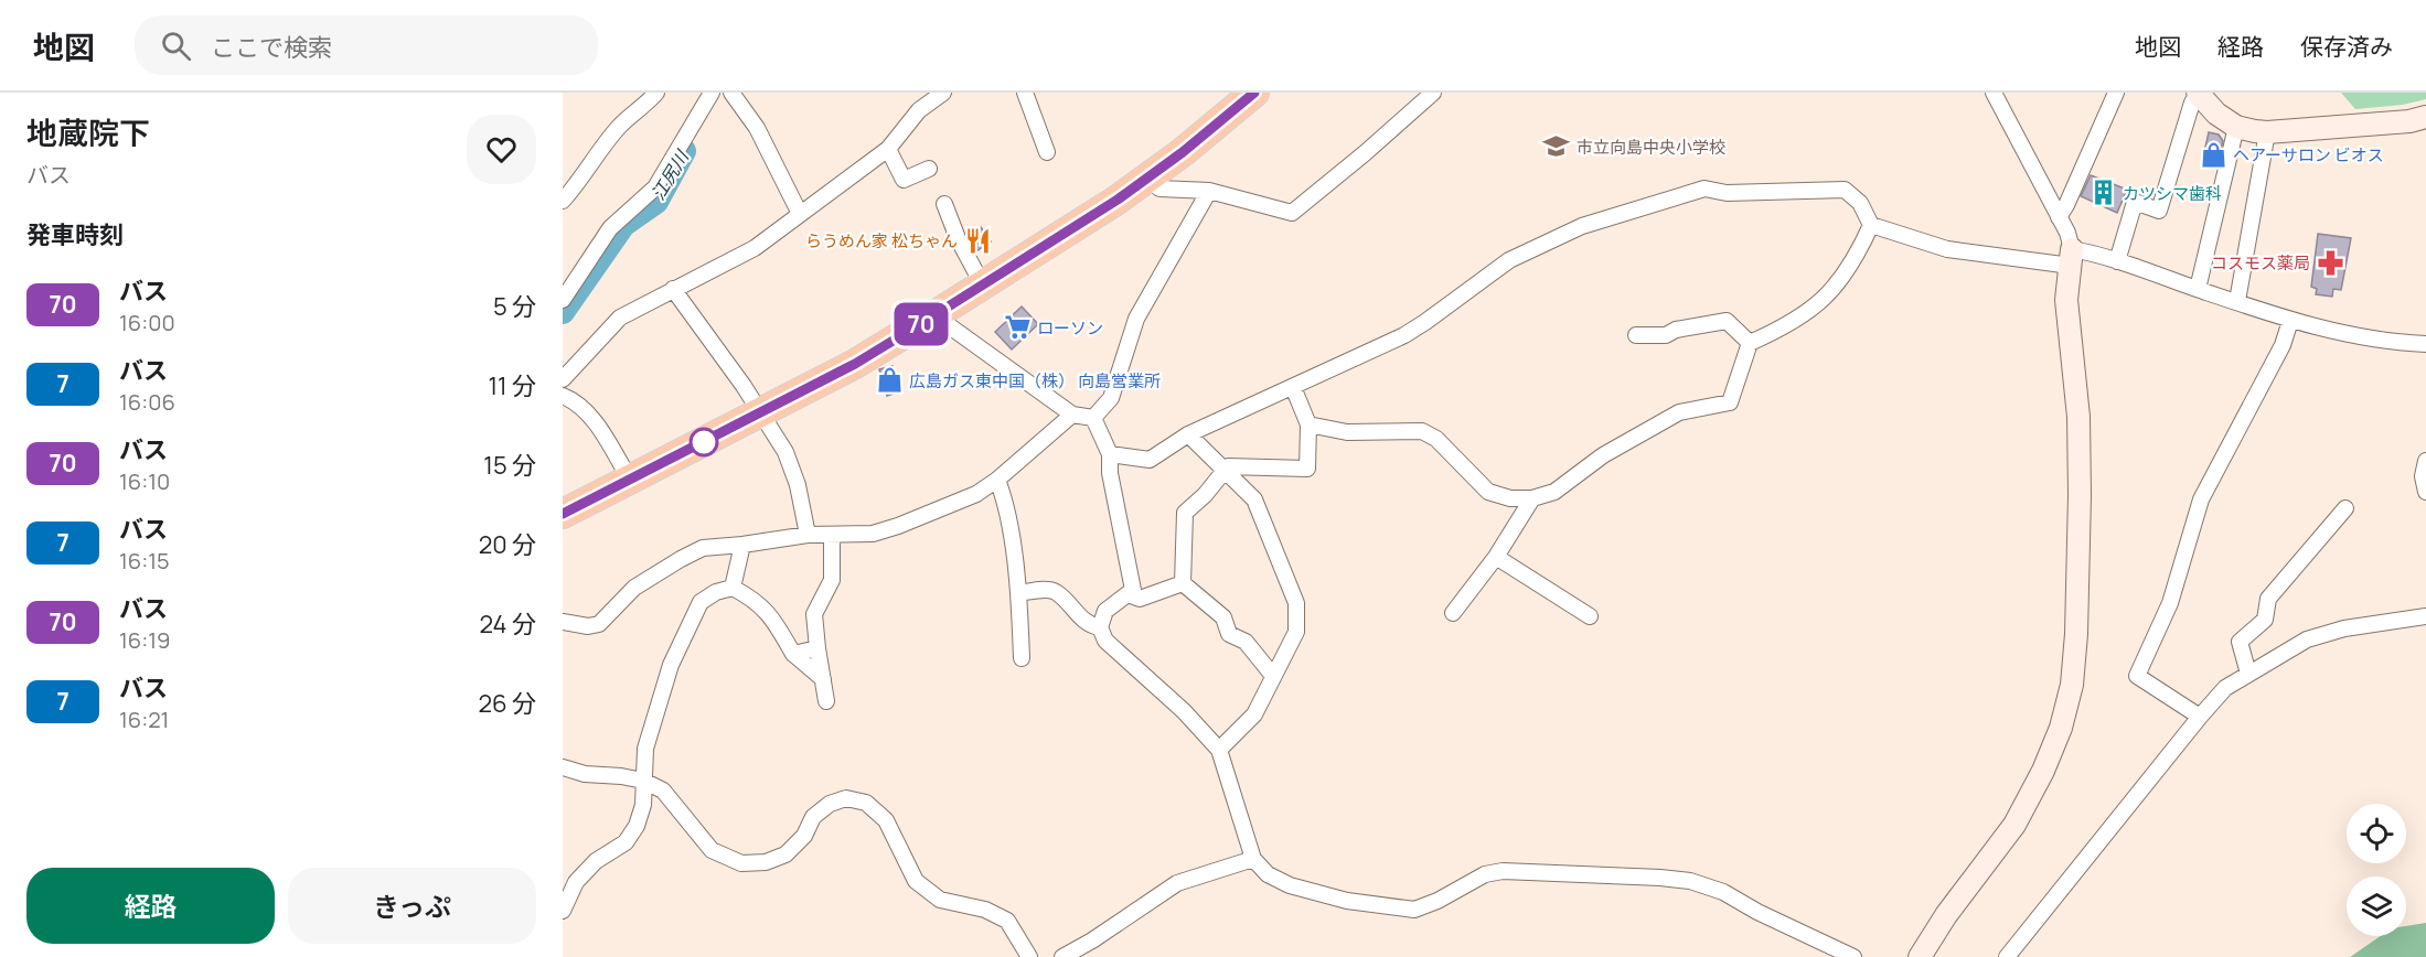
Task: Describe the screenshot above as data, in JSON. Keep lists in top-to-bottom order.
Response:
{
  "water": ["江尻川"],
  "places": {
    "school or university": ["市立向島中央小学校"],
    "shop": ["ヘアーサロン ビオス", "広島ガス東中国（株） 向島営業所"],
    "building": ["カツシマ歯科"],
    "restaurant": ["らうめん家 松ちゃん"],
    "pharmacy": ["コスモス薬局"],
    "supermarket": ["ローソン"]
  },
  "lines": ["bus line 70"],
  "page": {
    "header": "地図",
    "search": "ここで検索",
    "nav": ["地図", "経路", "保存済み"],
    "heading": [
      ["地蔵院下", "バス"],
      "発車時刻"
    ],
    "on_map": "70",
    "list": [
      {
        "mark": "70",
        "name": "バス",
        "note": "16:00",
        "value": "5 分"
      },
      {
        "mark": "7",
        "name": "バス",
        "note": "16:06",
        "value": "11 分"
      },
      {
        "mark": "70",
        "name": "バス",
        "note": "16:10",
        "value": "15 分"
      },
      {
        "mark": "7",
        "name": "バス",
        "note": "16:15",
        "value": "20 分"
      },
      {
        "mark": "70",
        "name": "バス",
        "note": "16:19",
        "value": "24 分"
      },
      {
        "mark": "7",
        "name": "バス",
        "note": "16:21",
        "value": "26 分"
      }
    ],
    "buttons": ["経路", "きっぷ"]
  }
}
